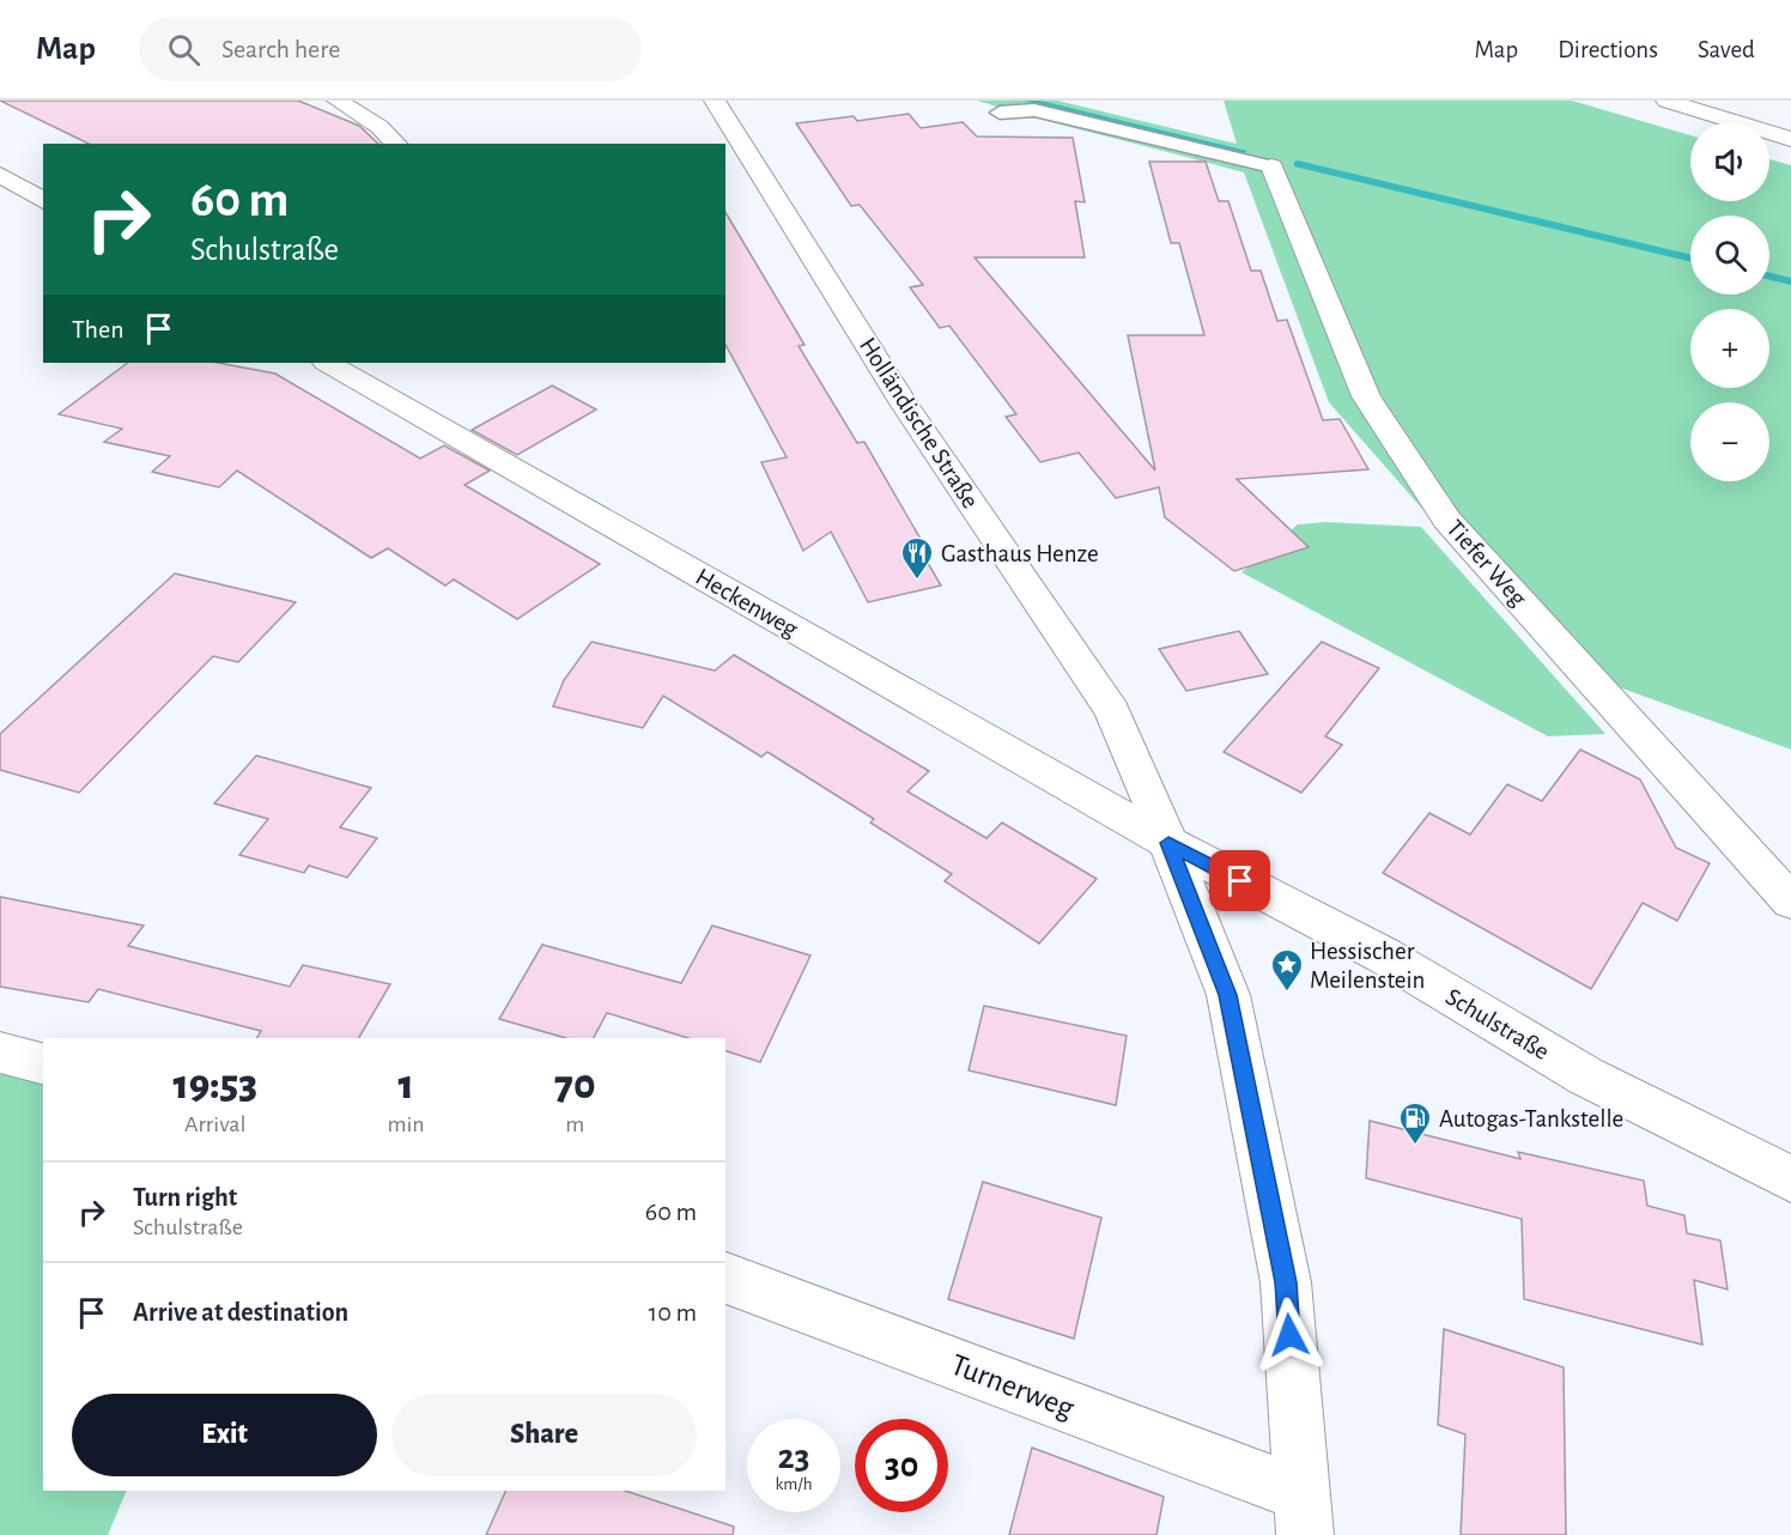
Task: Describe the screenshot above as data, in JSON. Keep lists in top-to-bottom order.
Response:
{
  "streets": {
    "main road": [
      "Holländische Straße",
      "Tiefer Weg",
      "Heckenweg",
      "Schulstraße",
      "Turnerweg"
    ]
  },
  "crossings": [
    ["Holländische Straße", "Heckenweg"],
    ["Holländische Straße", "Schulstraße"],
    ["Holländische Straße", "Turnerweg"],
    ["Heckenweg", "Schulstraße"]
  ],
  "places": {
    "restaurant": ["Gasthaus Henze"],
    "place": ["Hessischer Meilenstein"],
    "fuel station": ["Autogas-Tankstelle"]
  },
  "page": {
    "header": "Map",
    "search": "Search here",
    "nav": ["Map", "Directions", "Saved"],
    "map_buttons": ["+", "−"],
    "turn": ["60 m", "Schulstraße"],
    "then": "Then",
    "eta": [
      "19:53",
      "Arrival",
      "1",
      "min",
      "70",
      "m"
    ],
    "list": [
      {
        "name": "Turn right",
        "note": "Schulstraße",
        "value": "60 m"
      },
      {
        "name": "Arrive at destination",
        "value": "10 m"
      }
    ],
    "buttons": ["Exit", "Share"],
    "speed": "23 km/h",
    "limit": "30"
  }
}
